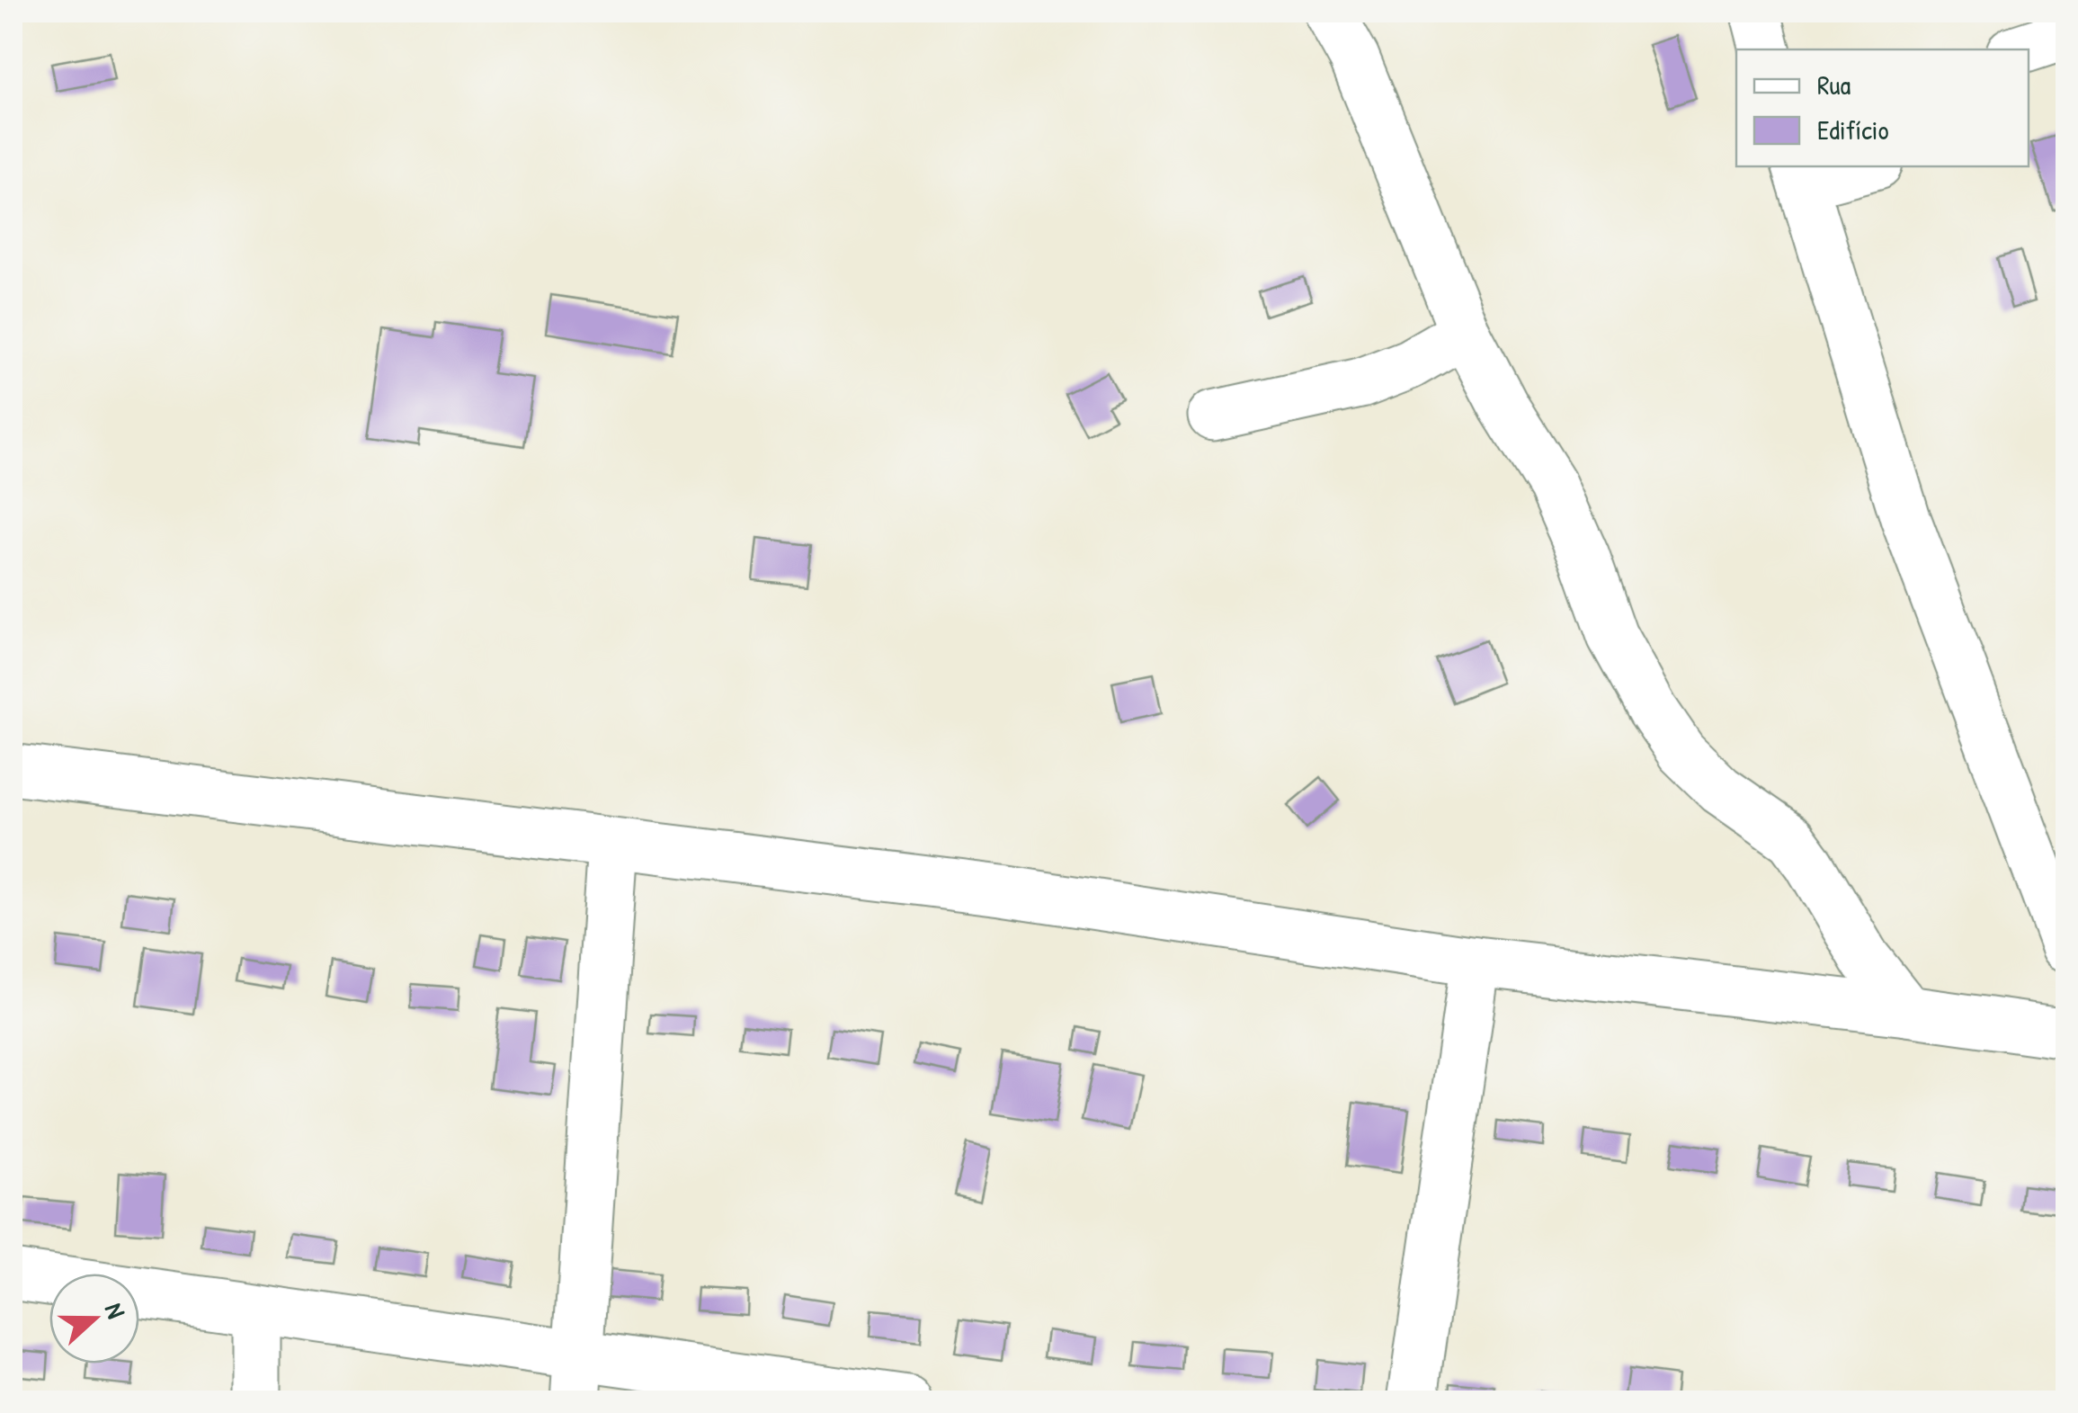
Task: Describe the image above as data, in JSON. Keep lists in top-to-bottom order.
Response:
{
  "legend": ["Rua", "Edifício"],
  "north": "right"
}
